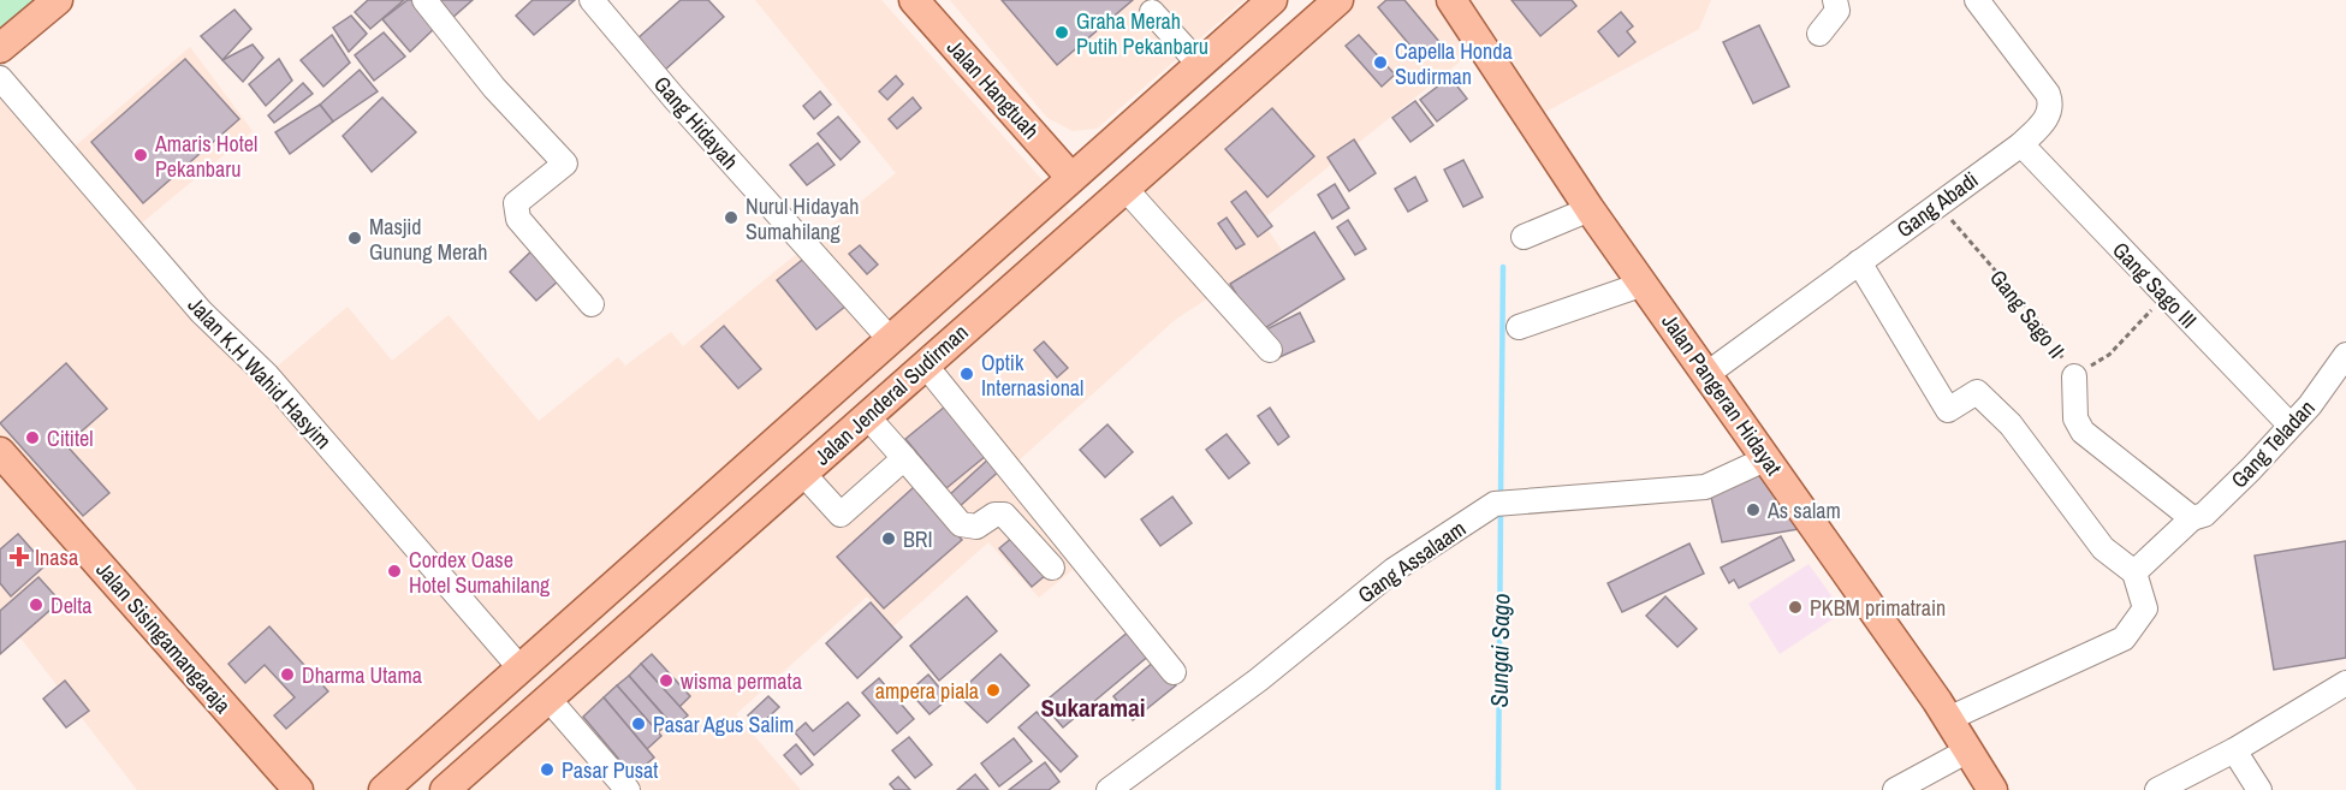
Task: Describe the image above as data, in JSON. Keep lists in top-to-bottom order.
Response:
{
  "streets": {
    "main road": [
      "Jalan Hangtuah",
      "Jalan Jenderal Sudirman",
      "Jalan Pangeran Hidayat",
      "Jalan Sisingamangaraja"
    ],
    "street": [
      "Gang Hidayah",
      "Gang Abadi",
      "Gang Sago III",
      "Gang Sago II",
      "Jalan K.H Wahid Hasyim",
      "Gang Teladan",
      "Gang Assalaam"
    ]
  },
  "crossings": [
    ["Jalan Hangtuah", "Jalan Jenderal Sudirman"],
    ["Gang Hidayah", "Jalan Jenderal Sudirman"],
    ["Gang Abadi", "Gang Sago III"],
    ["Gang Abadi", "Gang Sago II"],
    ["Gang Abadi", "Jalan Pangeran Hidayat"],
    ["Gang Sago III", "Gang Teladan"],
    ["Gang Sago II", "Gang Teladan"],
    ["Jalan K.H Wahid Hasyim", "Jalan Jenderal Sudirman"],
    ["Jalan Pangeran Hidayat", "Gang Assalaam"]
  ],
  "districts": ["Sukaramai"],
  "water": ["Sungai Sago"],
  "places": {
    "other": [
      "Graha Merah Putih Pekanbaru",
      "Capella Honda Sudirman",
      "Amaris Hotel Pekanbaru",
      "Nurul Hidayah Sumahilang",
      "Masjid Gunung Merah",
      "Optik Internasional",
      "Cititel",
      "As salam",
      "BRI",
      "Cordex Oase Hotel Sumahilang",
      "Delta",
      "PKBM primatrain",
      "Dharma Utama",
      "wisma permata",
      "ampera piala",
      "Pasar Agus Salim",
      "Pasar Pusat"
    ],
    "health": ["Inasa"]
  }
}
